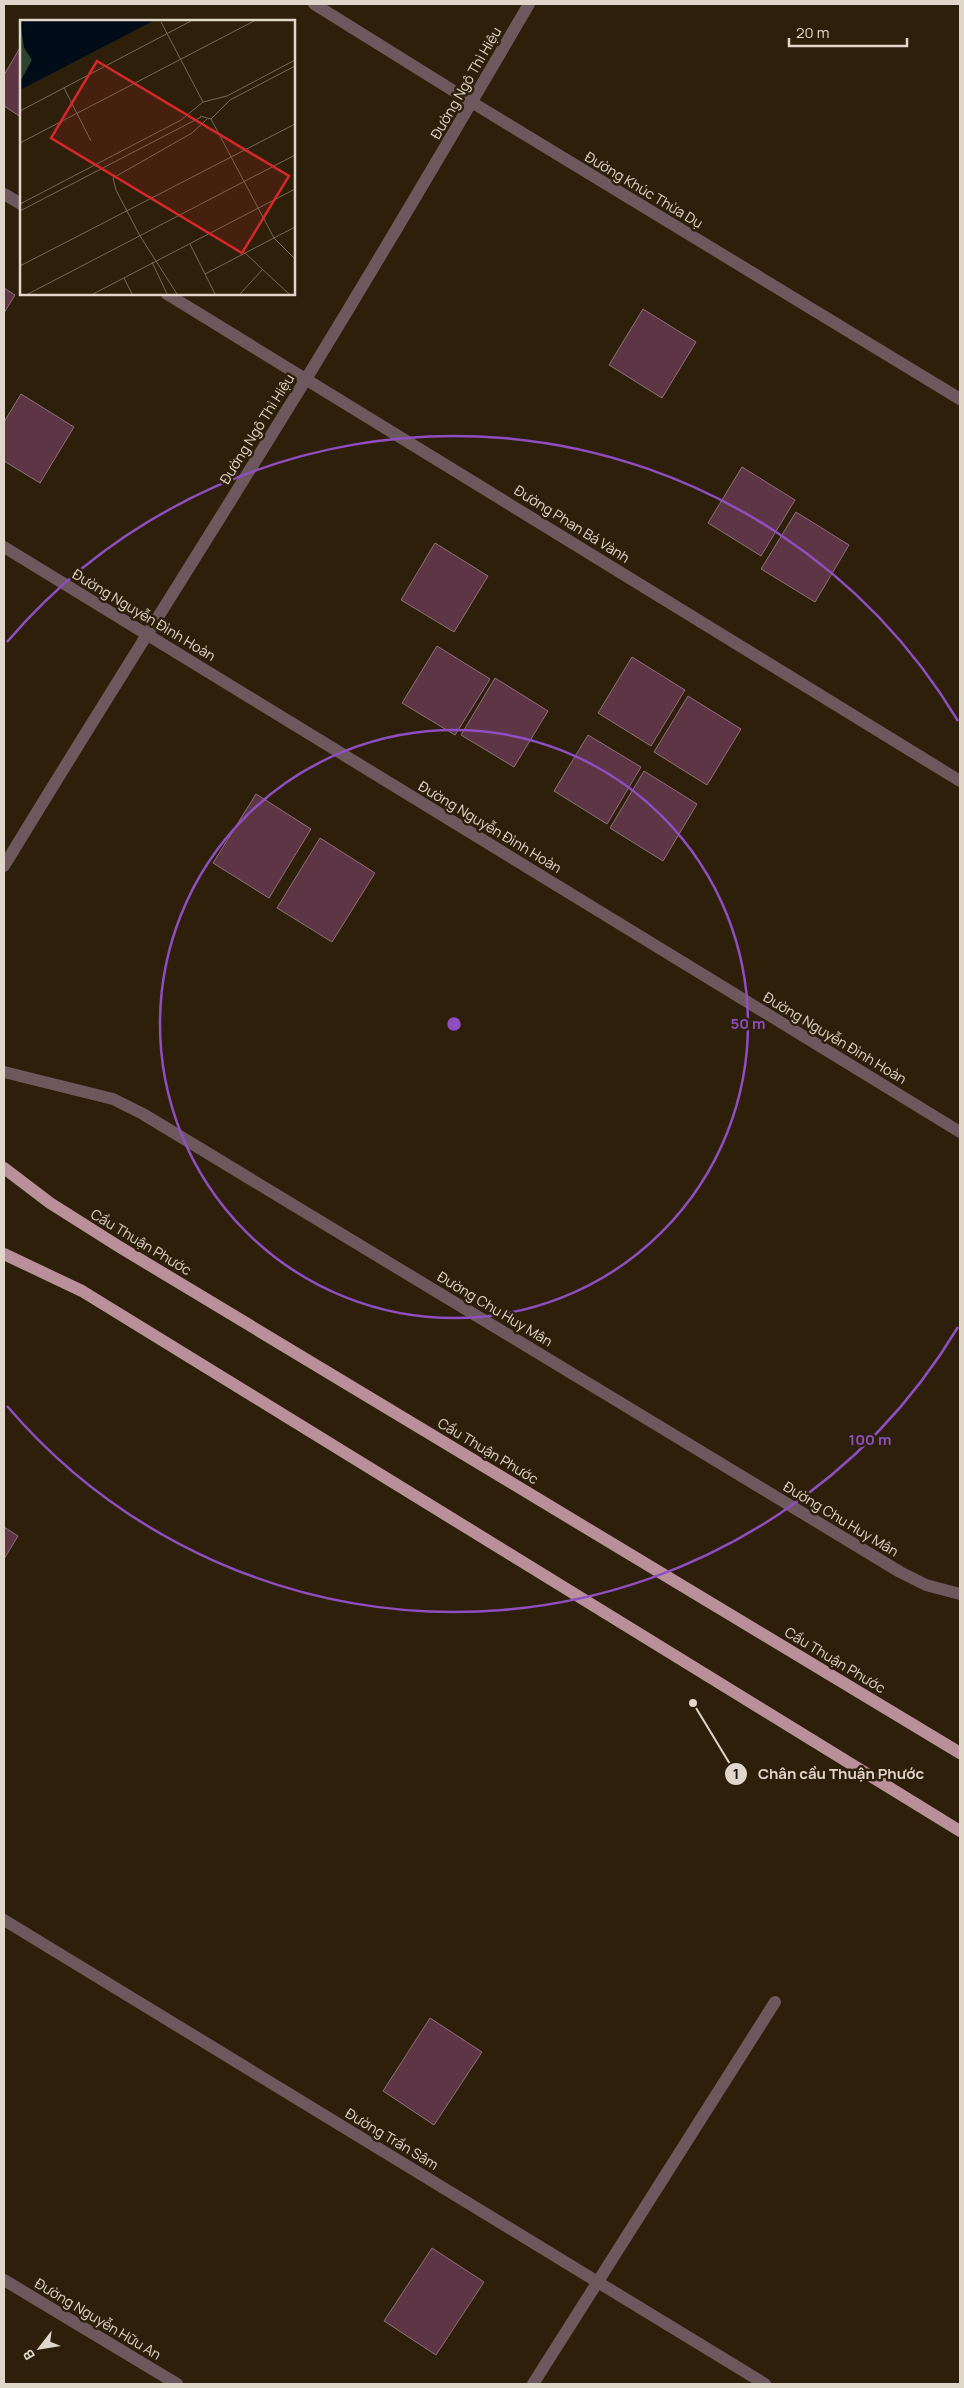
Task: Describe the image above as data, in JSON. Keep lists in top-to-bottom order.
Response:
{
  "streets": {
    "main road": ["Cầu Thuận Phước"],
    "street": [
      "Đường Ngô Thì Hiệu",
      "Đường Khúc Thừa Dụ",
      "Đường Phan Bá Vành",
      "Đường Nguyễn Đình Hoàn",
      "Đường Chu Huy Mân",
      "Đường Trần Sâm",
      "Đường Nguyễn Hữu An"
    ]
  },
  "crossings": [
    ["Đường Ngô Thì Hiệu", "Đường Khúc Thừa Dụ"],
    ["Đường Ngô Thì Hiệu", "Đường Phan Bá Vành"],
    ["Đường Ngô Thì Hiệu", "Đường Nguyễn Đình Hoàn"]
  ],
  "places": ["Chân cầu Thuận Phước"],
  "scale_bar": "20 m",
  "north": "bottom left",
  "rings": ["50 m", "100 m"]
}
